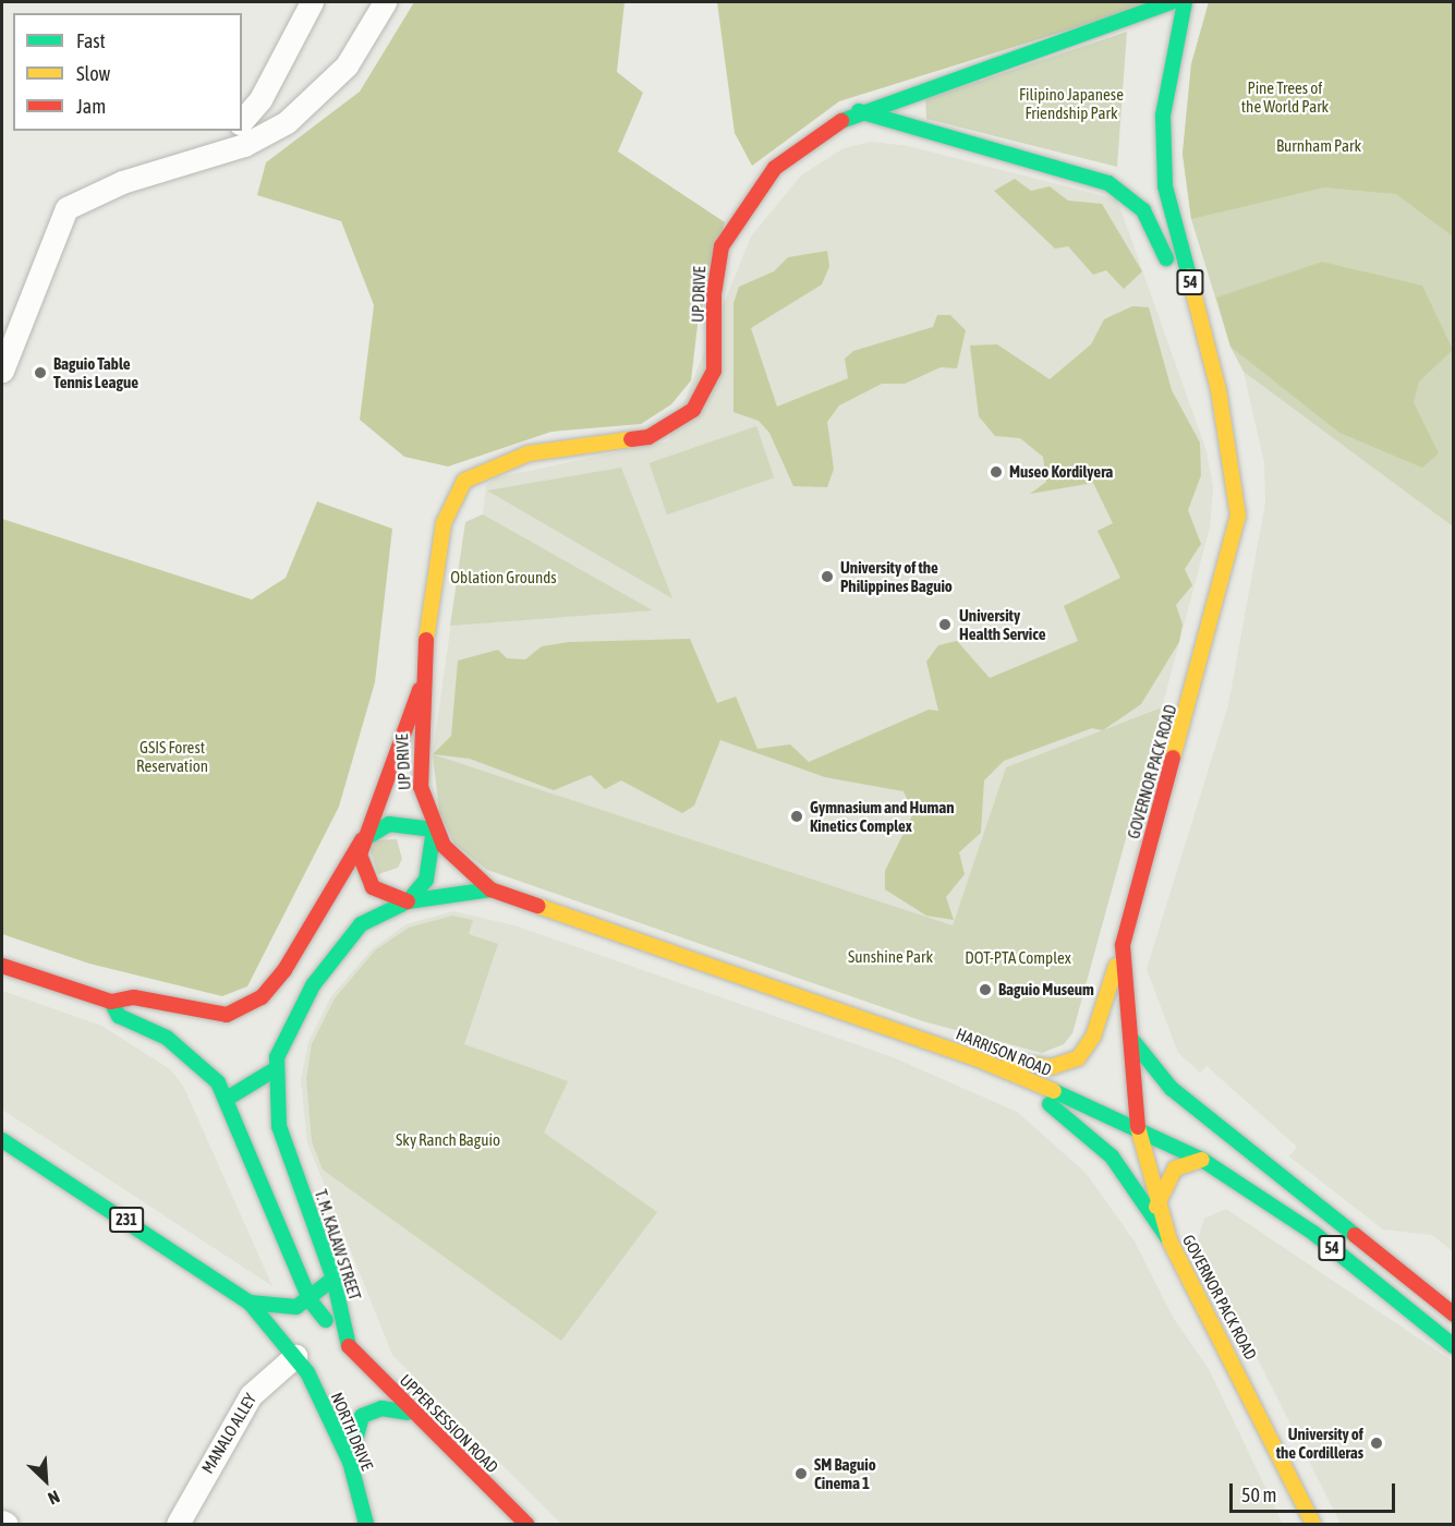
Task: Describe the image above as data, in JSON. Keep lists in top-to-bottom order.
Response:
{
  "streets": {
    "main road": [
      "54",
      "UP DRIVE",
      "GOVERNOR PACK ROAD",
      "HARRISON ROAD",
      "231",
      "T. M. KALAW STREET",
      "UPPER SESSION ROAD",
      "NORTH DRIVE"
    ],
    "street": ["MANALO ALLEY"]
  },
  "crossings": [
    ["54", "GOVERNOR PACK ROAD"],
    ["UP DRIVE", "HARRISON ROAD"],
    ["UP DRIVE", "T. M. KALAW STREET"],
    ["GOVERNOR PACK ROAD", "HARRISON ROAD"],
    ["HARRISON ROAD", "T. M. KALAW STREET"],
    ["231", "NORTH DRIVE"],
    ["231", "MANALO ALLEY"],
    ["T. M. KALAW STREET", "UPPER SESSION ROAD"],
    ["NORTH DRIVE", "MANALO ALLEY"]
  ],
  "parks": [
    "Pine Trees of the World Park",
    "Filipino Japanese Friendship Park",
    "Burnham Park",
    "Oblation Grounds",
    "GSIS Forest Reservation",
    "Sunshine Park",
    "DOT-PTA Complex",
    "Sky Ranch Baguio"
  ],
  "places": [
    "Baguio Table Tennis League",
    "Museo Kordilyera",
    "University of the Philippines Baguio",
    "University Health Service",
    "Gymnasium and Human Kinetics Complex",
    "Baguio Museum",
    "University of the Cordilleras",
    "SM Baguio Cinema 1"
  ],
  "legend": ["Fast", "Slow", "Jam"],
  "scale_bar": "50 m",
  "north": "bottom right"
}
